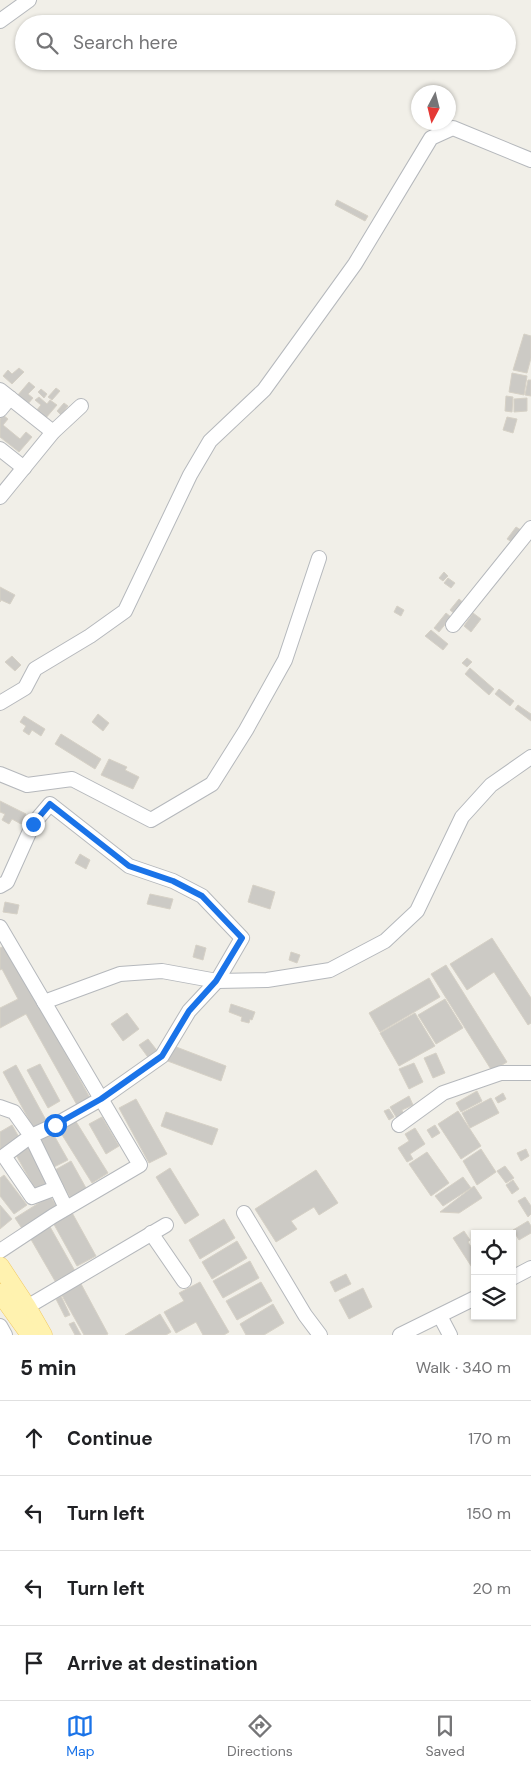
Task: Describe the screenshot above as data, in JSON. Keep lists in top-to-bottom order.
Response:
{
  "north": "bottom",
  "page": {
    "search": "Search here",
    "heading": ["5 min", "Walk · 340 m"],
    "list": [
      ["Continue", "170 m"],
      ["Turn left", "150 m"],
      ["Turn left", "20 m"],
      "Arrive at destination"
    ],
    "nav": ["Map", "Directions", "Saved"]
  }
}
